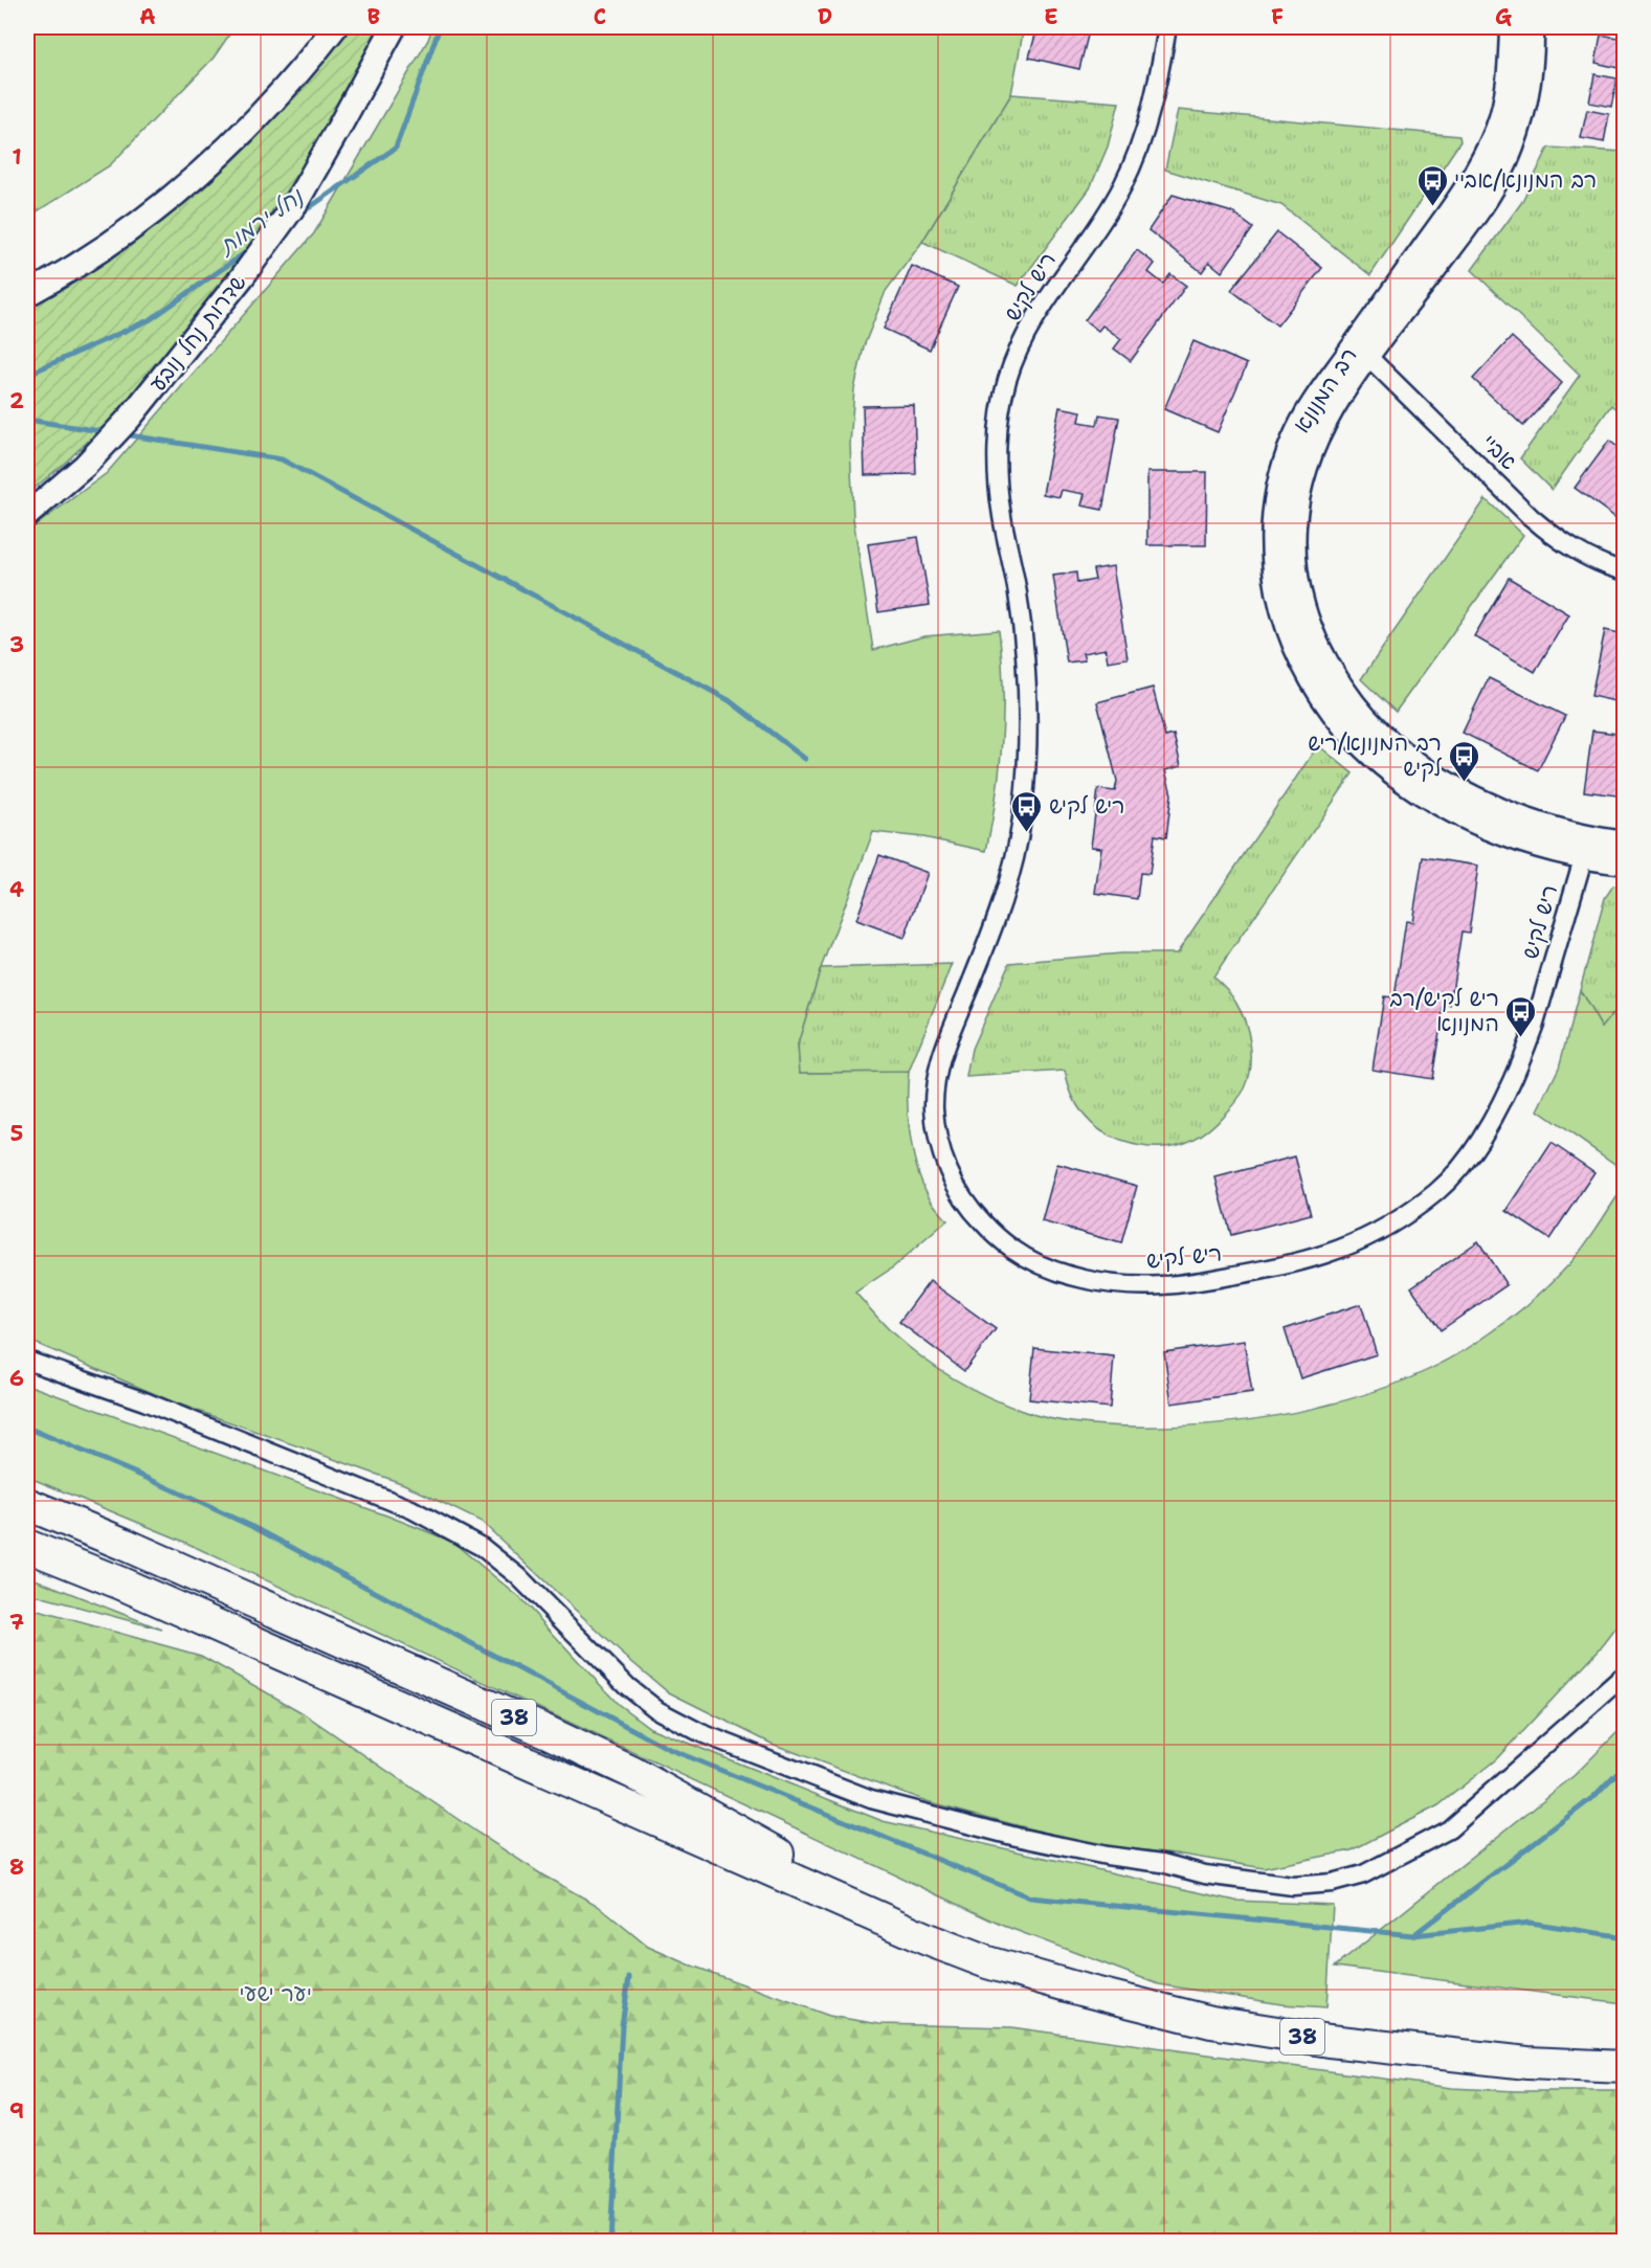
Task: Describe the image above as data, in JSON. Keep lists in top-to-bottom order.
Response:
{
  "streets": {
    "highway": ["38"],
    "street": [
      "ריש לקיש",
      "שדרות נחל נובע",
      "רב המנונא",
      "אביי"
    ]
  },
  "crossings": [
    ["ריש לקיש", "רב המנונא"],
    ["רב המנונא", "אביי"]
  ],
  "water": ["נחל ירמות"],
  "parks": ["יער ישעי"],
  "places": {
    "bus stop": [
      "רב המנונא/אביי",
      "רב המנונא/ריש לקיש",
      "ריש לקיש",
      "ריש לקיש/רב המנונא"
    ]
  },
  "grid": {
    "columns": [
      "A",
      "B",
      "C",
      "D",
      "E",
      "F",
      "G"
    ],
    "rows": [
      "1",
      "2",
      "3",
      "4",
      "5",
      "6",
      "7",
      "8",
      "9"
    ]
  }
}
